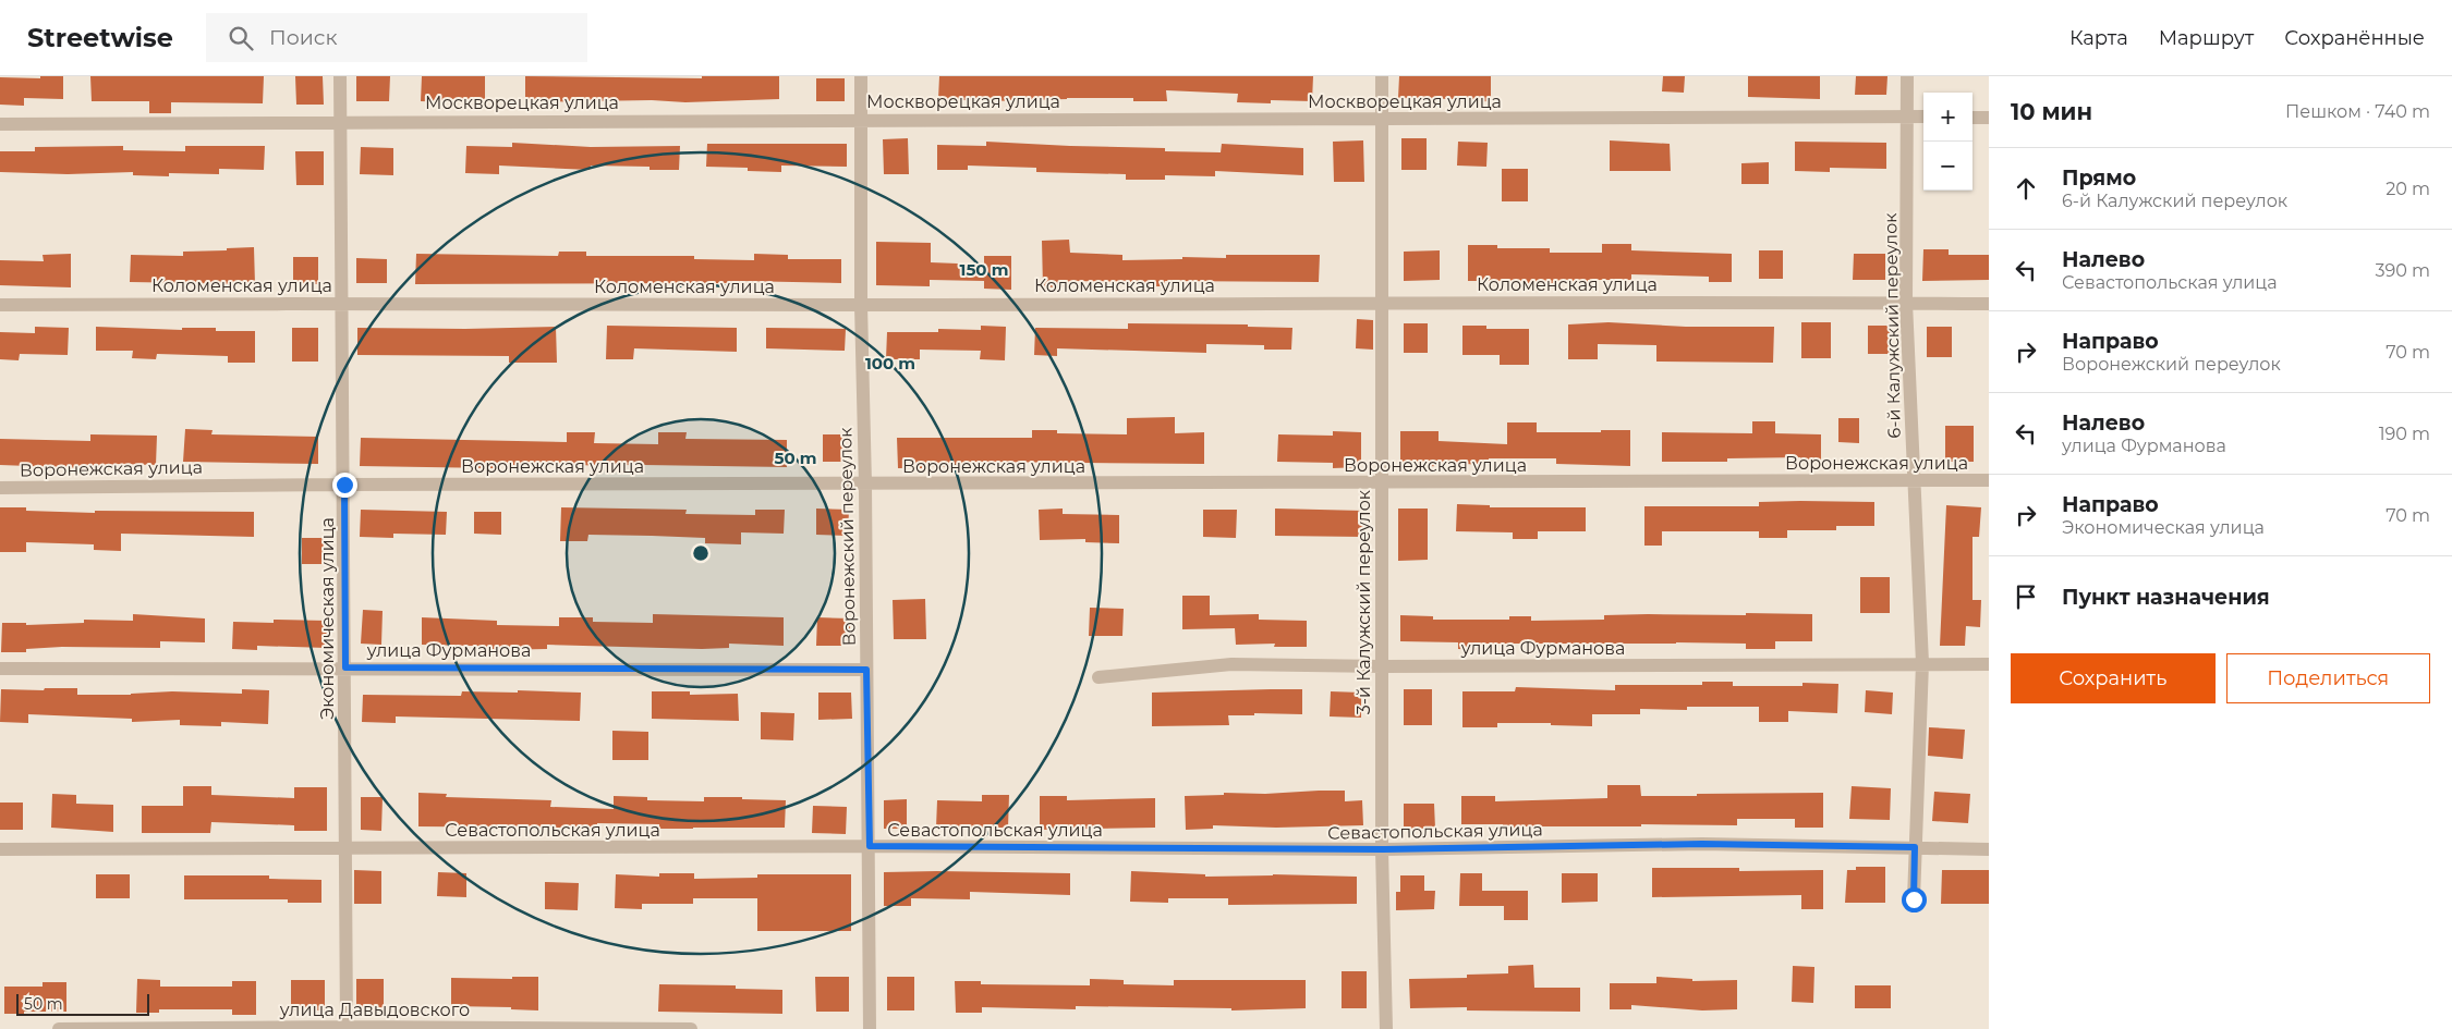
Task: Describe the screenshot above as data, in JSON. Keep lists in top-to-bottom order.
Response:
{
  "streets": {
    "street": [
      "Москворецкая улица",
      "Коломенская улица",
      "6-й Калужский переулок",
      "Воронежская улица",
      "Воронежский переулок",
      "3-й Калужский переулок",
      "Экономическая улица",
      "улица Фурманова",
      "Севастопольская улица",
      "улица Давыдовского"
    ]
  },
  "crossings": [
    ["Москворецкая улица", "6-й Калужский переулок"],
    ["Москворецкая улица", "Воронежский переулок"],
    ["Москворецкая улица", "3-й Калужский переулок"],
    ["Москворецкая улица", "Экономическая улица"],
    ["Коломенская улица", "6-й Калужский переулок"],
    ["Коломенская улица", "Воронежский переулок"],
    ["Коломенская улица", "3-й Калужский переулок"],
    ["Коломенская улица", "Экономическая улица"],
    ["6-й Калужский переулок", "Воронежская улица"],
    ["6-й Калужский переулок", "улица Фурманова"],
    ["6-й Калужский переулок", "Севастопольская улица"],
    ["Воронежская улица", "Воронежский переулок"],
    ["Воронежская улица", "3-й Калужский переулок"],
    ["Воронежская улица", "Экономическая улица"],
    ["Воронежский переулок", "улица Фурманова"],
    ["Воронежский переулок", "Севастопольская улица"],
    ["3-й Калужский переулок", "улица Фурманова"],
    ["3-й Калужский переулок", "Севастопольская улица"],
    ["Экономическая улица", "улица Фурманова"],
    ["Экономическая улица", "Севастопольская улица"],
    ["Экономическая улица", "улица Давыдовского"]
  ],
  "scale_bar": "50 m",
  "page": {
    "header": "Streetwise",
    "search": "Поиск",
    "nav": ["Карта", "Маршрут", "Сохранённые"],
    "heading": ["10 мин", "Пешком · 740 m"],
    "map_buttons": ["+", "−"],
    "list": [
      ["Прямо", "6-й Калужский переулок", "20 m"],
      ["Налево", "Севастопольская улица", "390 m"],
      ["Направо", "Воронежский переулок", "70 m"],
      ["Налево", "улица Фурманова", "190 m"],
      ["Направо", "Экономическая улица", "70 m"],
      "Пункт назначения"
    ],
    "buttons": ["Сохранить", "Поделиться"],
    "scale": "50 m"
  },
  "rings": ["150 m", "100 m", "50 m"]
}
